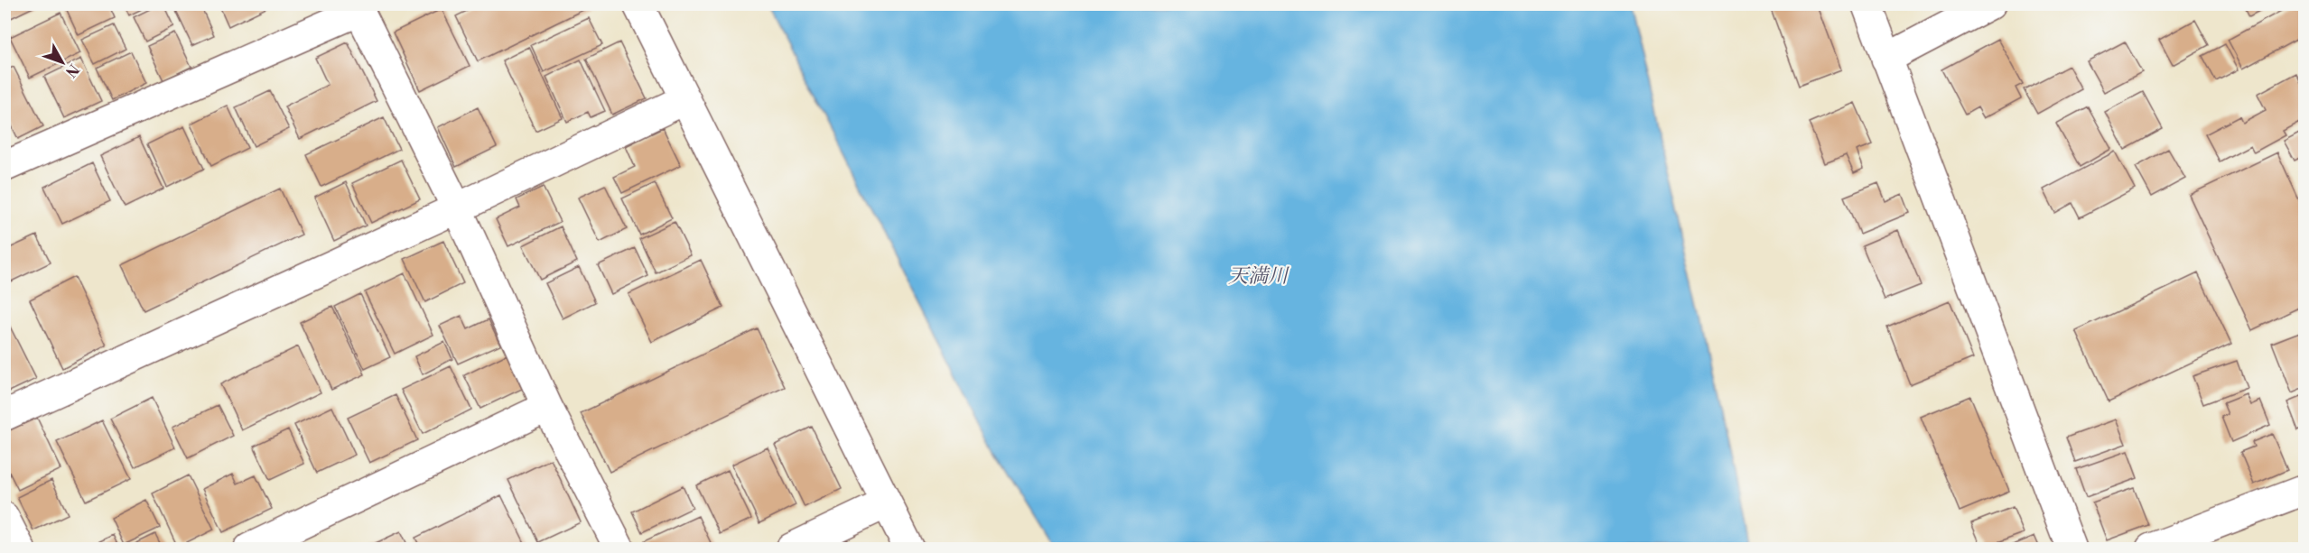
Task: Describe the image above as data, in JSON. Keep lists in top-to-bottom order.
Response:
{
  "water": ["天満川"],
  "north": "bottom right"
}
